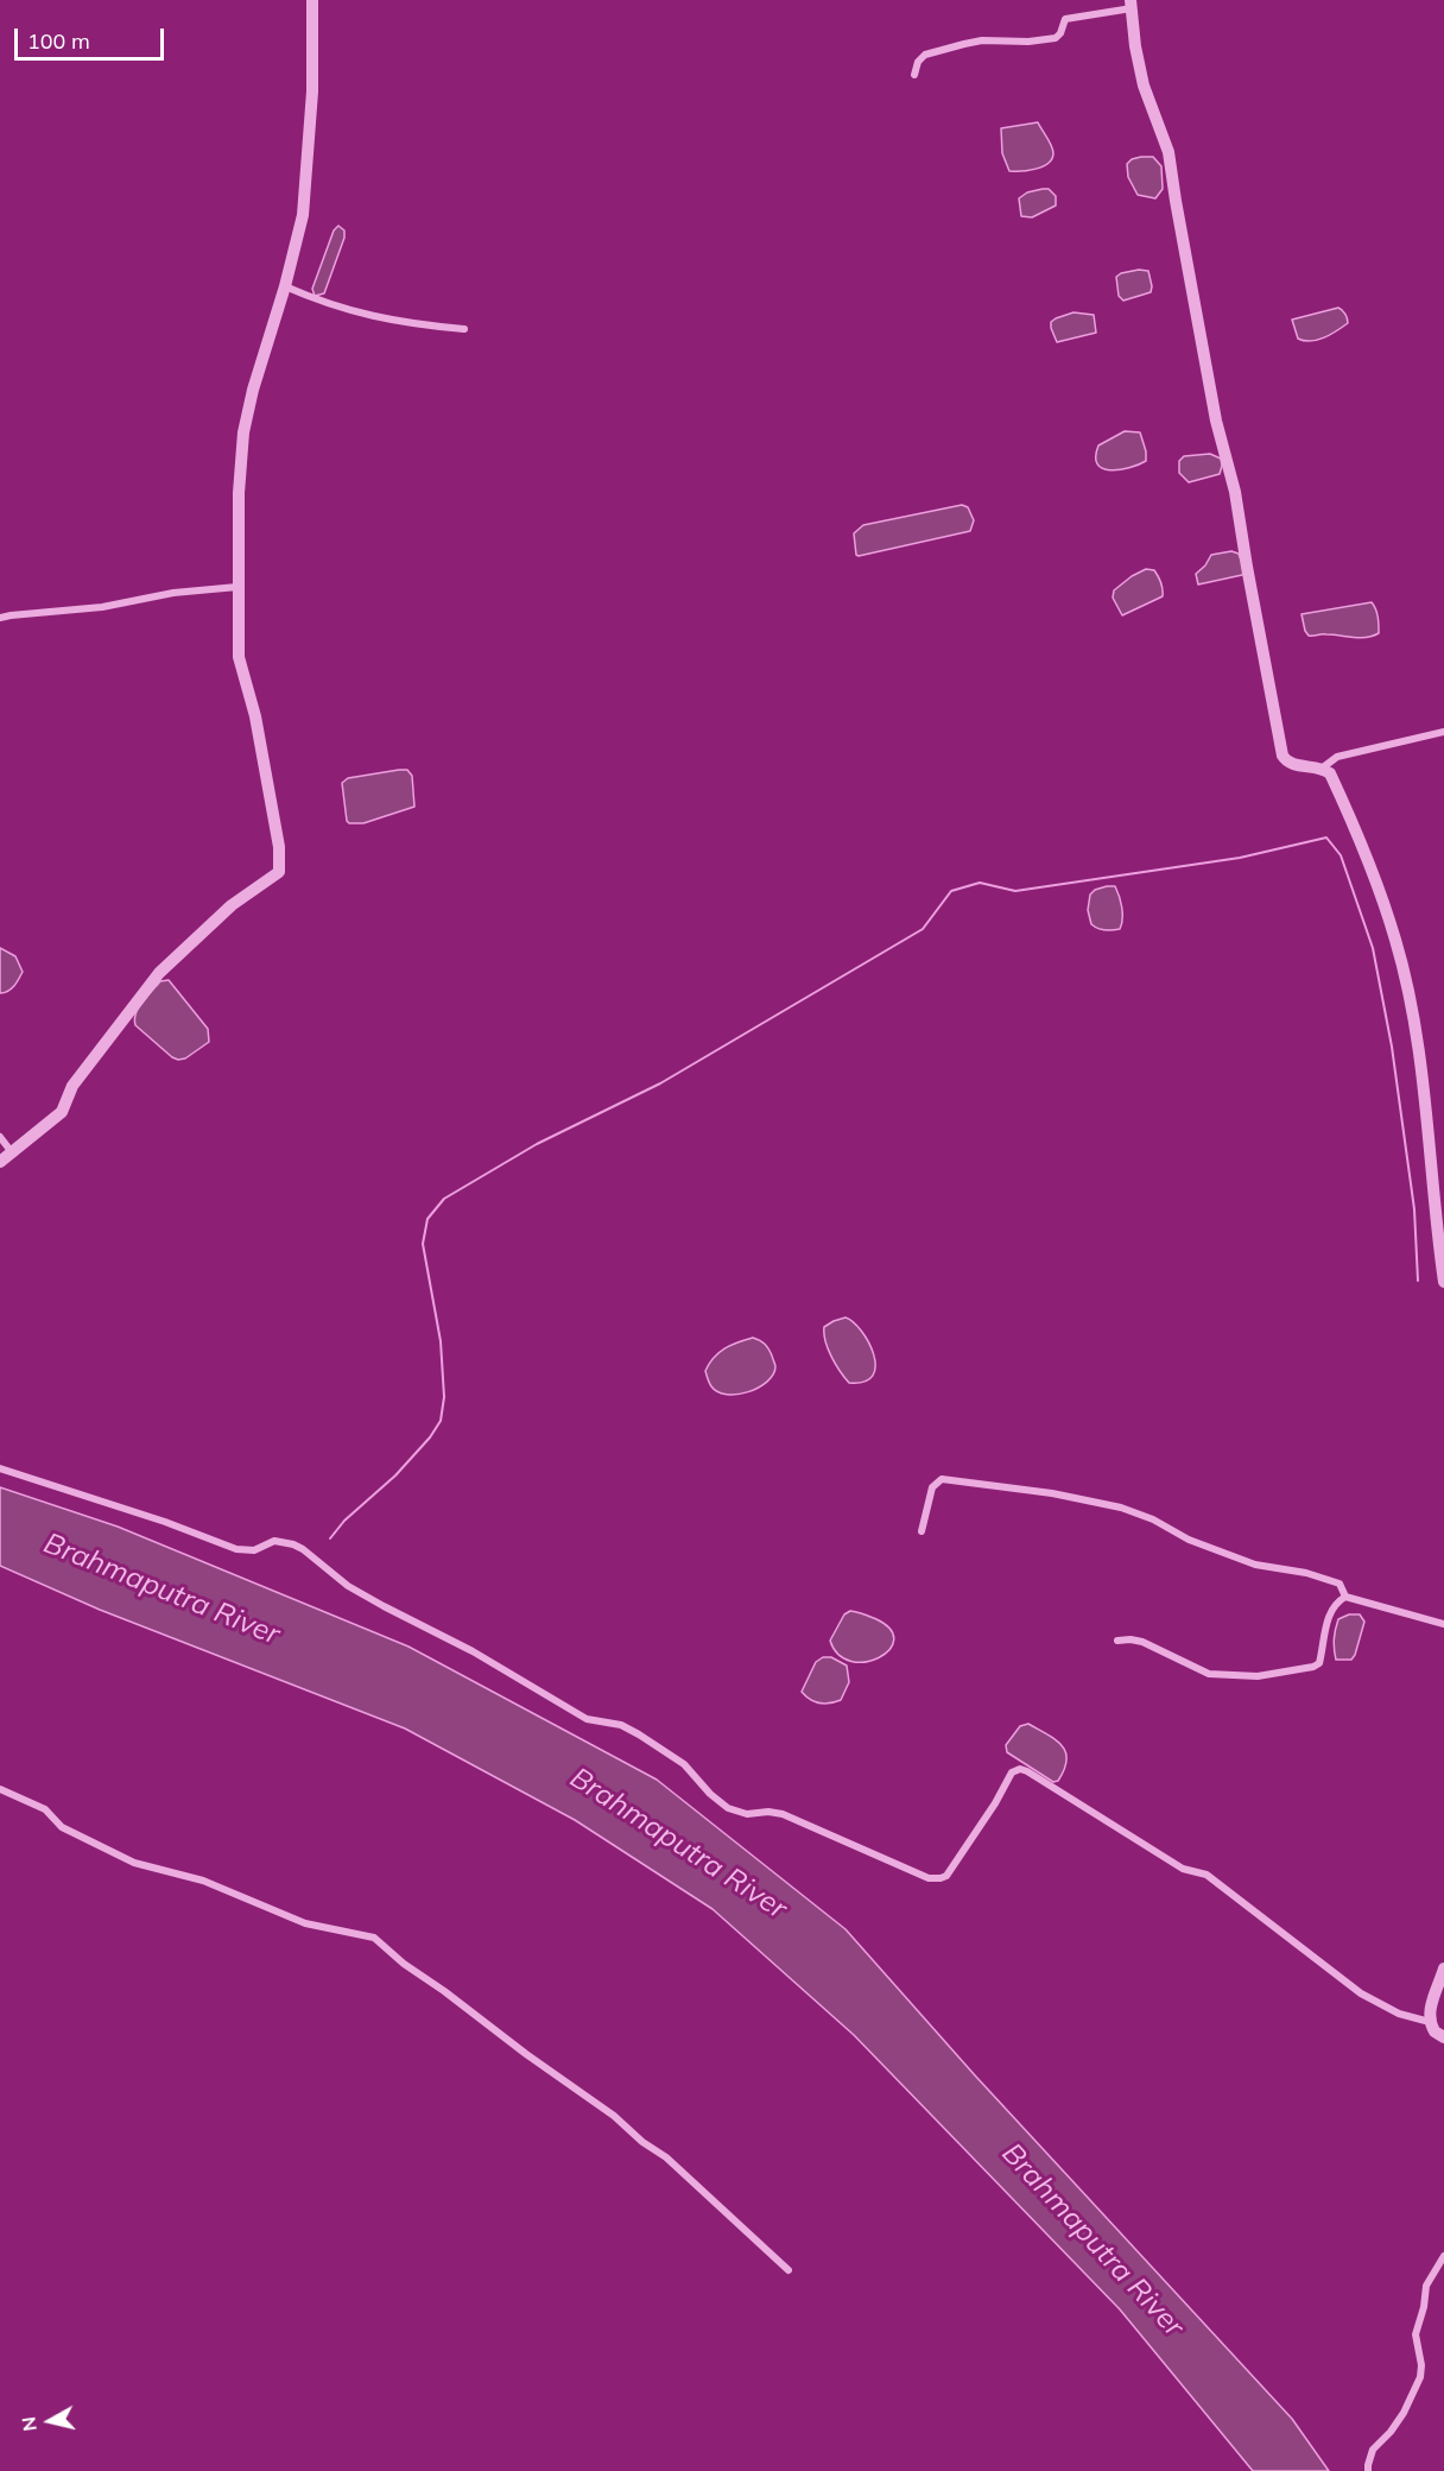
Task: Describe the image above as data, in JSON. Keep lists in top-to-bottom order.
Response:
{
  "water": ["Brahmaputra River"],
  "scale_bar": "100 m",
  "north": "left"
}
